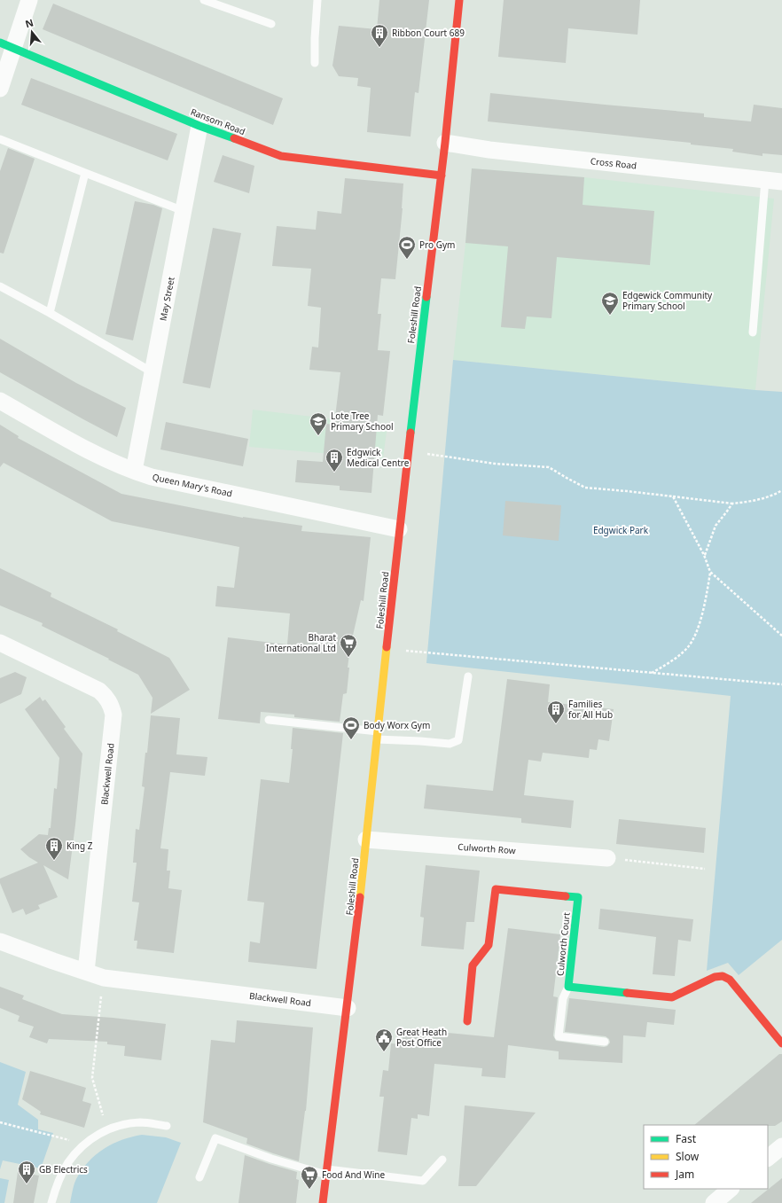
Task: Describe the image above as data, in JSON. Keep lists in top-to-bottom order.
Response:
{
  "streets": {
    "main road": ["Ransom Road", "Foleshill Road", "Culworth Court"],
    "street": [
      "Cross Road",
      "May Street",
      "Queen Mary's Road",
      "Blackwell Road",
      "Culworth Row"
    ]
  },
  "crossings": [
    ["Ransom Road", "May Street"],
    ["Ransom Road", "Foleshill Road"],
    ["Cross Road", "Foleshill Road"],
    ["May Street", "Queen Mary's Road"],
    ["Foleshill Road", "Queen Mary's Road"],
    ["Foleshill Road", "Blackwell Road"],
    ["Foleshill Road", "Culworth Row"]
  ],
  "parks": ["Edgwick Park"],
  "places": {
    "building": [
      "Ribbon Court 689",
      "Edgwick Medical Centre",
      "Families for All Hub",
      "King Z",
      "GB Electrics"
    ],
    "sports": ["Pro Gym", "Body Worx Gym"],
    "school or university": ["Edgewick Community Primary School", "Lote Tree Primary School"],
    "supermarket": ["Bharat International Ltd", "Food And Wine"],
    "public building": ["Great Heath Post Office"]
  },
  "legend": ["Fast", "Slow", "Jam"],
  "north": "top"
}
